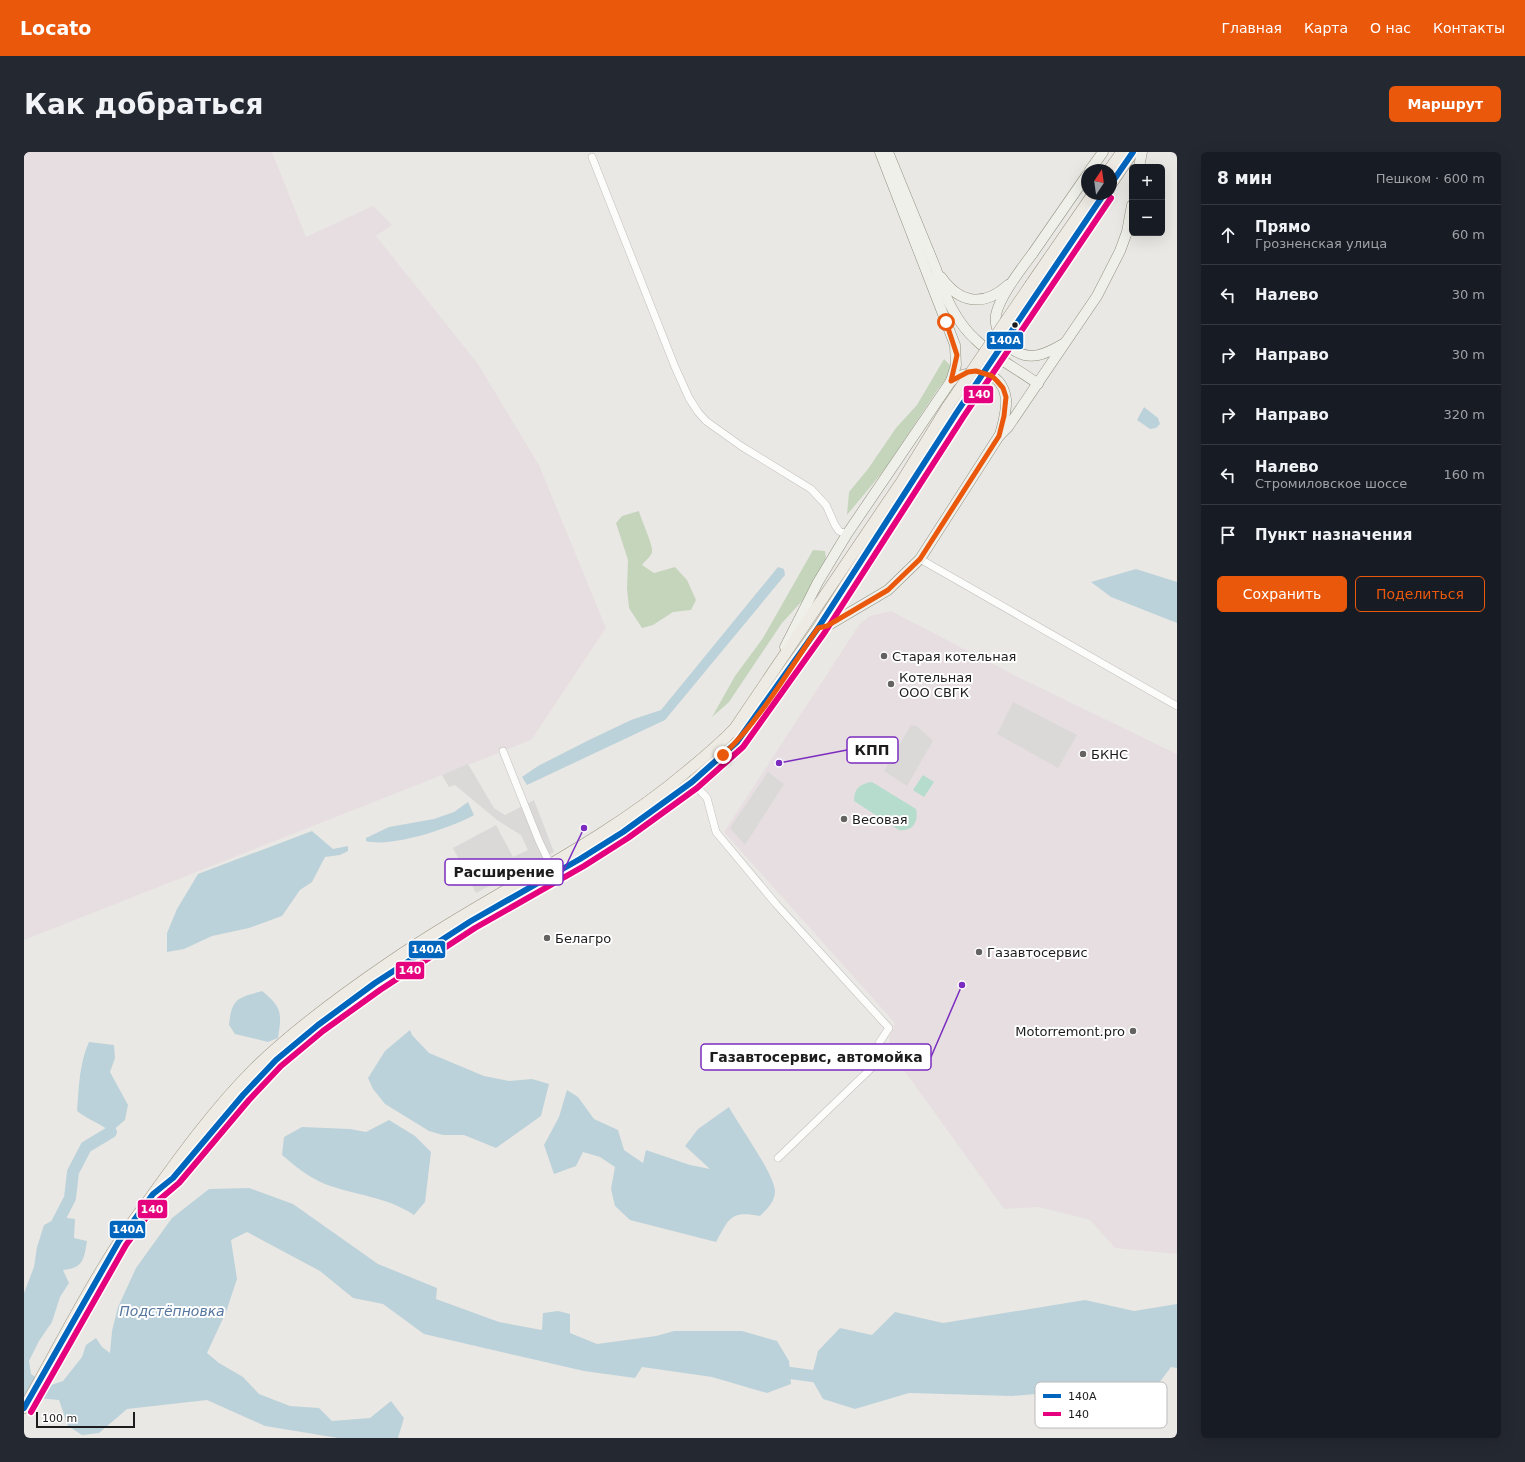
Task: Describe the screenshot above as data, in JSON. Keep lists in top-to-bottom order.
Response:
{
  "water": ["Подстёпновка"],
  "places": [
    "Старая котельная",
    "Котельная ООО СВГК",
    "БКНС",
    "КПП",
    "Весовая",
    "Расширение",
    "Белагро",
    "Газавтосервис",
    "Газавтосервис, автомойка",
    "Motorremont.pro"
  ],
  "lines": ["transit line 140А", "transit line 140"],
  "legend": ["140А", "140"],
  "scale_bar": "100 m",
  "north": "top",
  "page": {
    "header": "Locato",
    "nav": [
      "Главная",
      "Карта",
      "О нас",
      "Контакты"
    ],
    "buttons": [
      "Маршрут",
      ["Сохранить", "Поделиться"]
    ],
    "title": "Как добраться",
    "heading": ["8 мин", "Пешком · 600 m"],
    "map_buttons": ["+", "−"],
    "list": [
      ["Прямо", "Грозненская улица", "60 m"],
      ["Налево", "30 m"],
      ["Направо", "30 m"],
      ["Направо", "320 m"],
      ["Налево", "Стромиловское шоссе", "160 m"],
      "Пункт назначения"
    ],
    "scale": "100 m"
  }
}
